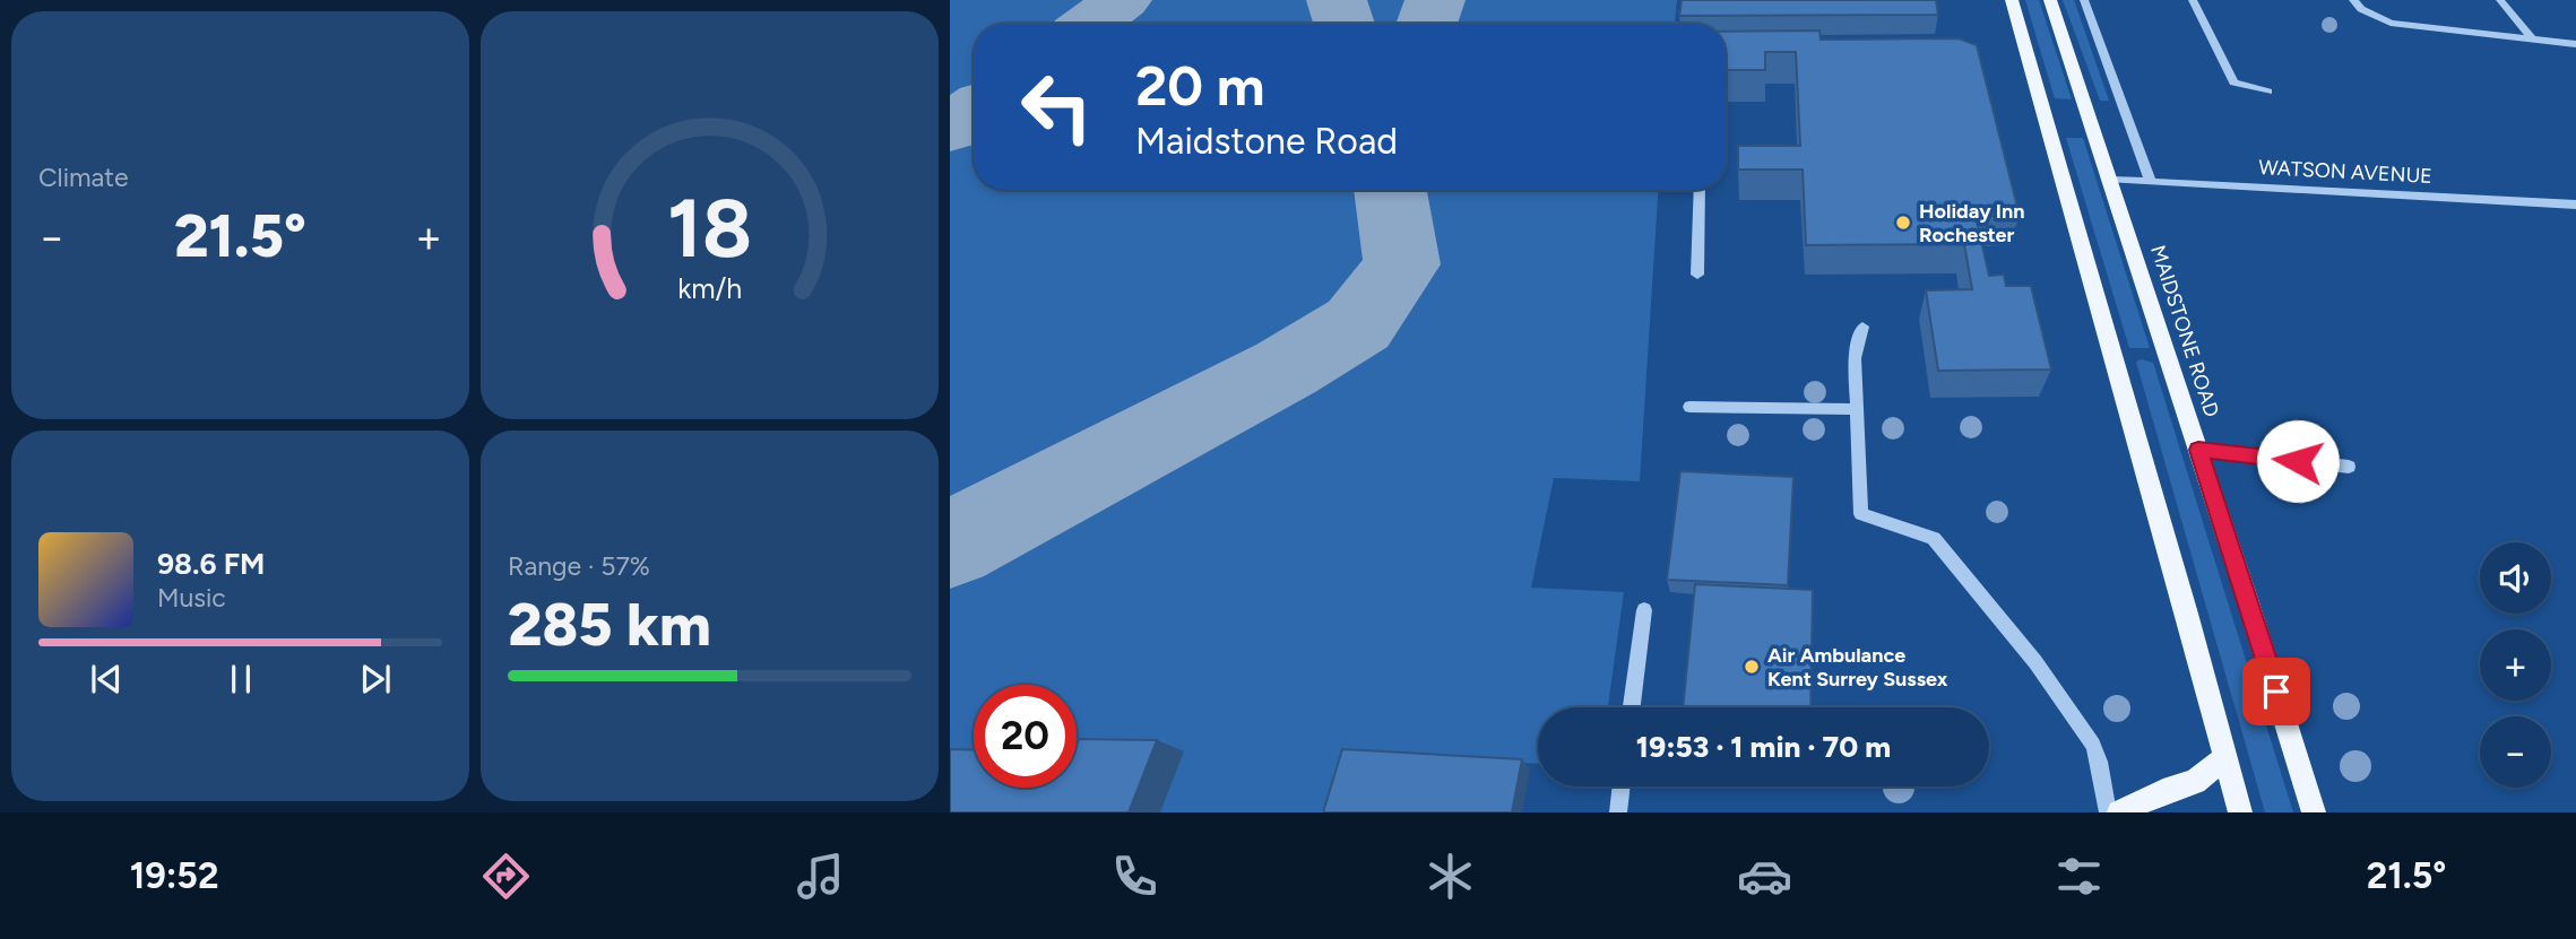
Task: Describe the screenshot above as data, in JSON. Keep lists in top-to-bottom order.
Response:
{
  "streets": {
    "main road": ["MAIDSTONE ROAD"],
    "street": ["WATSON AVENUE"]
  },
  "crossings": [
    ["WATSON AVENUE", "MAIDSTONE ROAD"]
  ],
  "places": ["Holiday Inn Rochester", "Air Ambulance Kent Surrey Sussex"],
  "page": {
    "tile": [
      "Climate",
      ["Range · 57%", "285 km"]
    ],
    "turn": ["20 m", "Maidstone Road"],
    "heat": ["−", "21.5°", "+"],
    "song": ["98.6 FM", "Music"],
    "map_buttons": ["+", "−"],
    "limit": "20",
    "trip": "19:53 · 1 min · 70 m",
    "tabs": ["19:52", "21.5°"],
    "gauge": ["18", "km/h"]
  }
}
